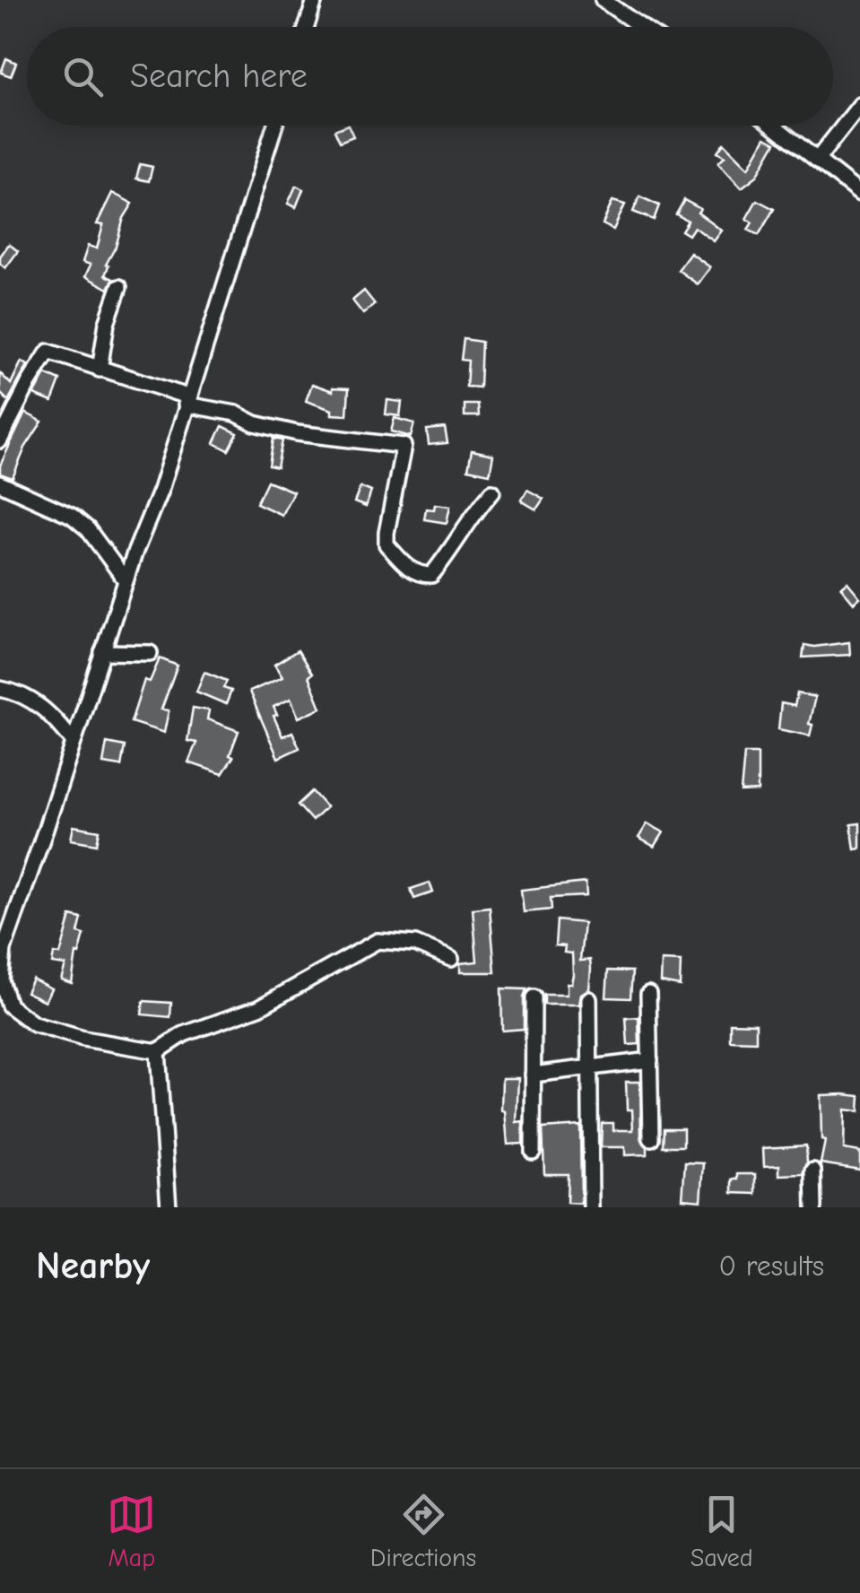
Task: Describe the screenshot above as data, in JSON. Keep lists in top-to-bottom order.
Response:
{
  "page": {
    "search": "Search here",
    "heading": ["Nearby", "0 results"],
    "nav": ["Map", "Directions", "Saved"]
  }
}
